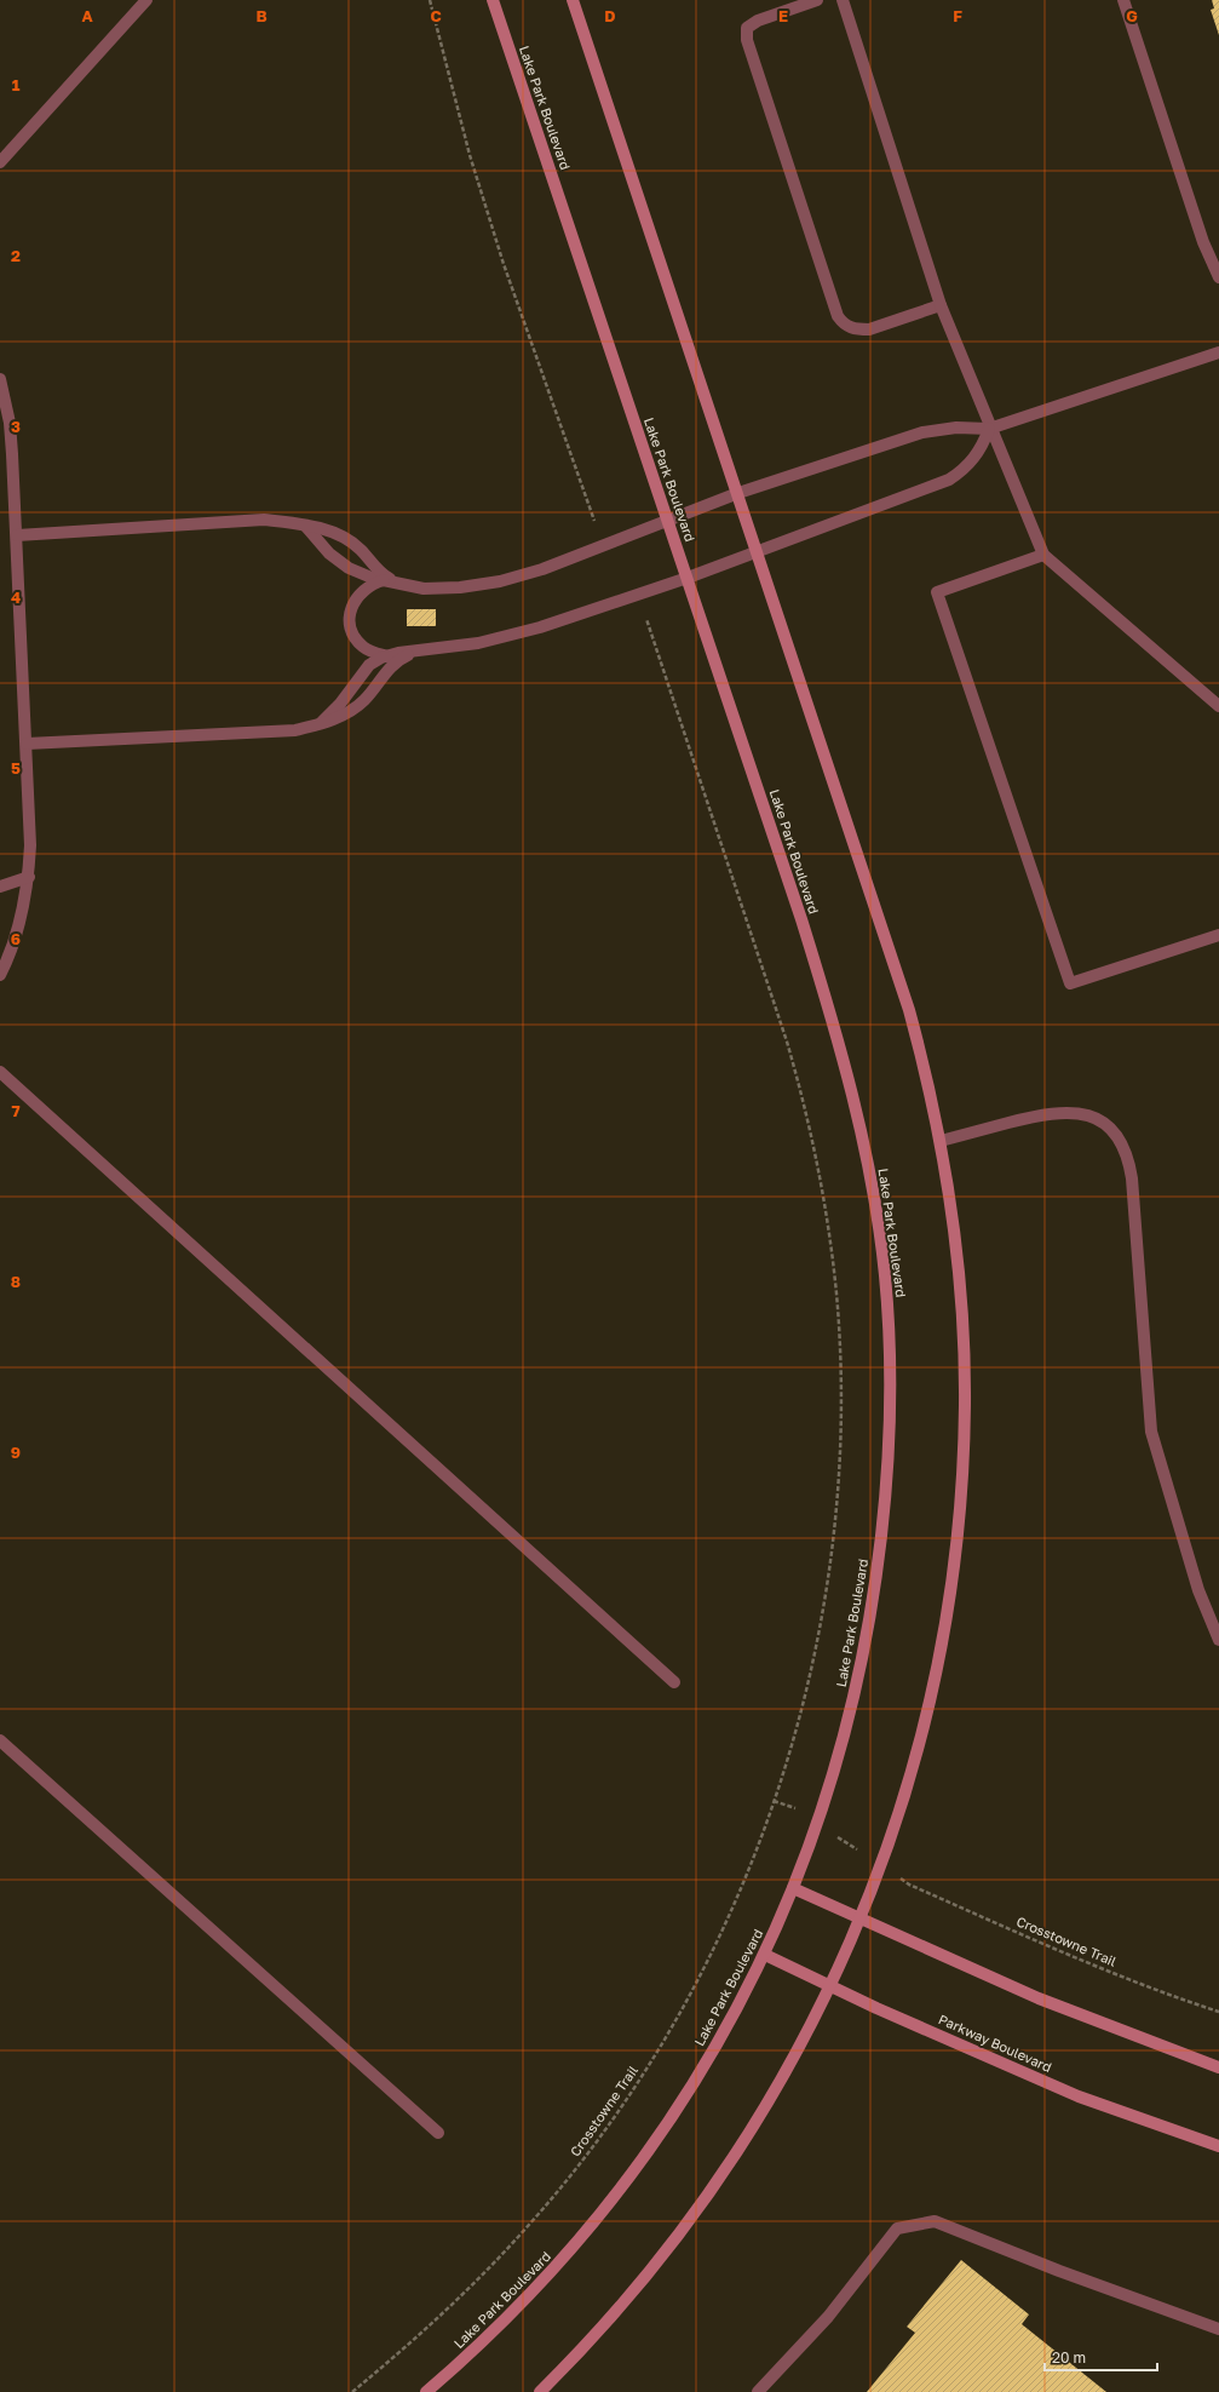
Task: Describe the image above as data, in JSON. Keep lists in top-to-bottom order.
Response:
{
  "streets": {
    "street": ["Lake Park Boulevard", "Parkway Boulevard"],
    "path": ["Crosstowne Trail"]
  },
  "crossings": [
    ["Lake Park Boulevard", "Crosstowne Trail"],
    ["Lake Park Boulevard", "Parkway Boulevard"]
  ],
  "scale_bar": "20 m",
  "grid": {
    "columns": [
      "A",
      "B",
      "C",
      "D",
      "E",
      "F",
      "G"
    ],
    "rows": [
      "1",
      "2",
      "3",
      "4",
      "5",
      "6",
      "7",
      "8",
      "9"
    ]
  }
}
